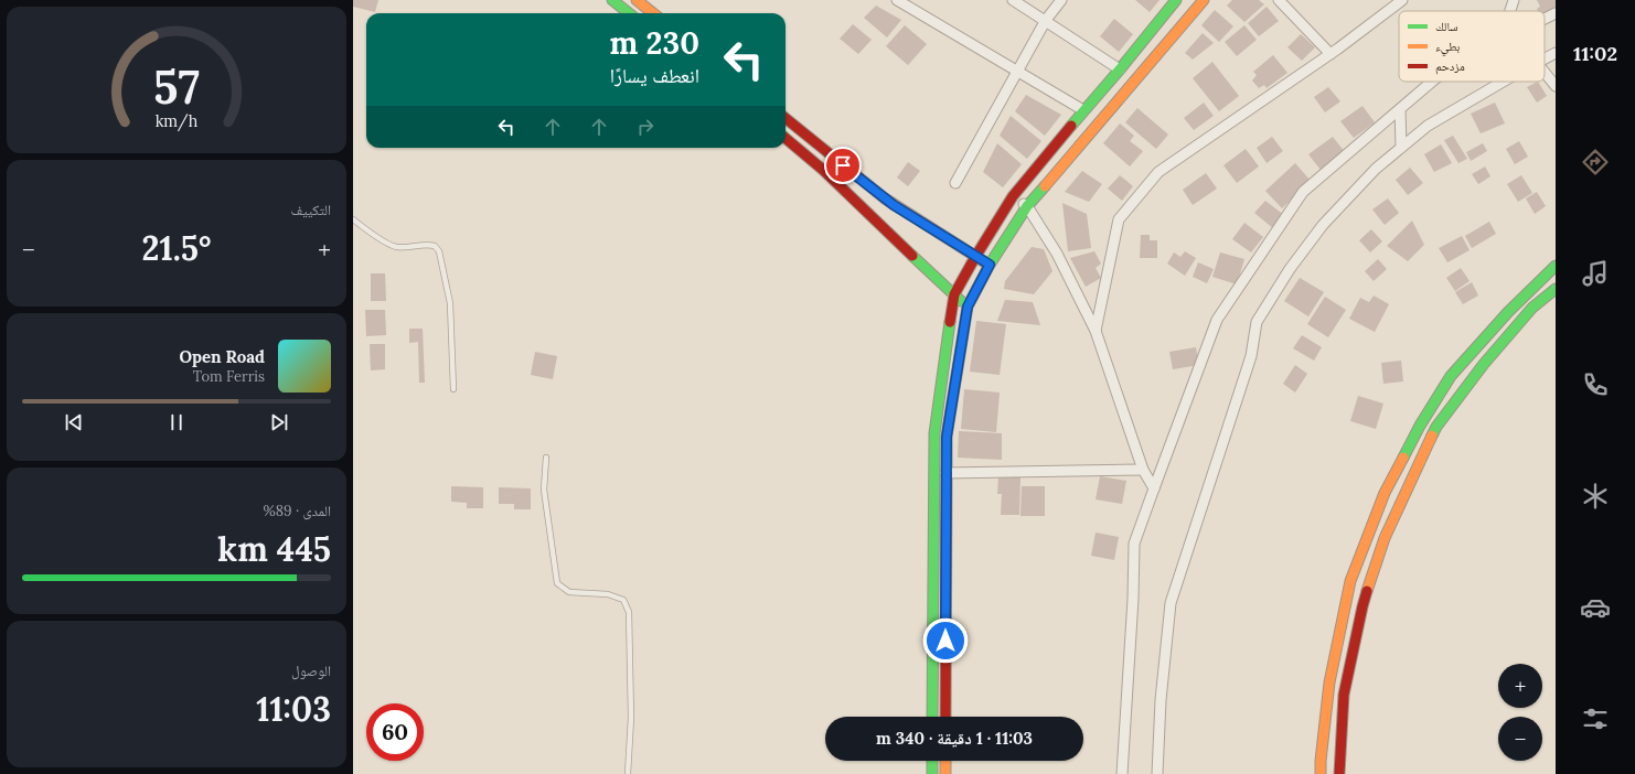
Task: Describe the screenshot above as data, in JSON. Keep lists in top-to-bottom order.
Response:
{
  "legend": ["سالك", "بطيء", "مزدحم"],
  "page": {
    "tabs": "11:02",
    "turn": ["230 m", "انعطف يسارًا"],
    "tile": [
      "التكييف",
      ["المدى · 89%", "445 km"],
      ["الوصول", "11:03"]
    ],
    "heat": ["−", "21.5°", "+"],
    "song": ["Open Road", "Tom Ferris"],
    "map_buttons": ["+", "−"],
    "limit": "60",
    "trip": "11:03 · 1 دقيقة · 340 m",
    "gauge": ["57", "km/h"]
  }
}
